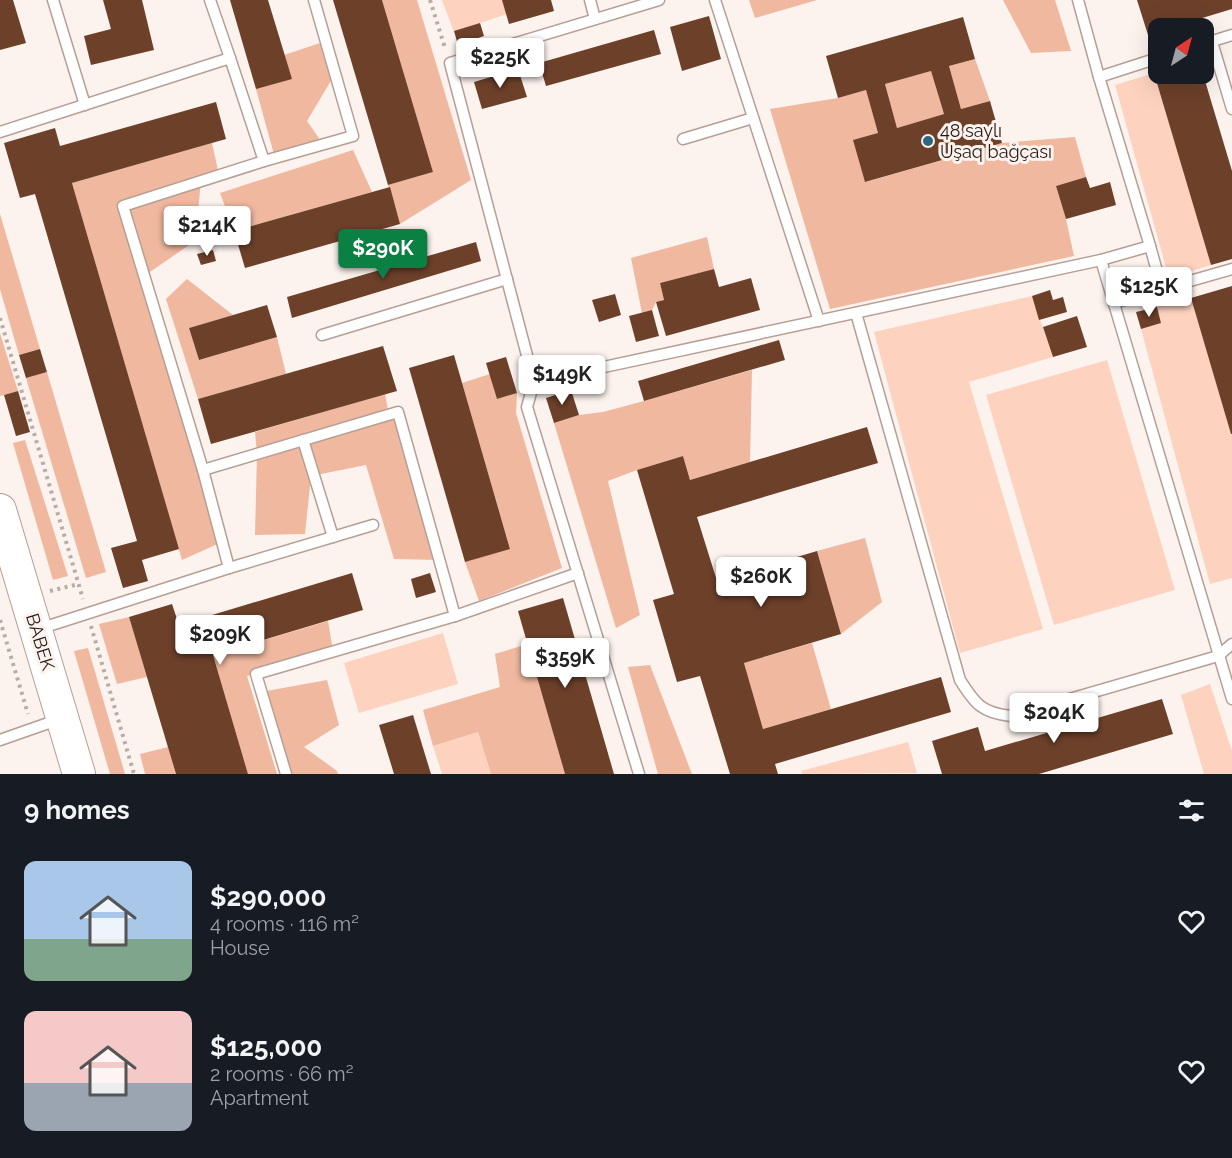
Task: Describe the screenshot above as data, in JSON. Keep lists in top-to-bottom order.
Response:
{
  "streets": {
    "street": ["BABEK"]
  },
  "places": ["48 saylı Uşaq bağçası"],
  "north": "top right",
  "page": {
    "price": [
      "$225K",
      "$214K",
      "$290K",
      "$125K",
      "$149K",
      "$260K",
      "$209K",
      "$359K",
      "$204K"
    ],
    "heading": "9 homes",
    "list": [
      {
        "name": "$290,000",
        "note": "4 rooms · 116 m² · House"
      },
      {
        "name": "$125,000",
        "note": "2 rooms · 66 m² · Apartment"
      }
    ]
  }
}
